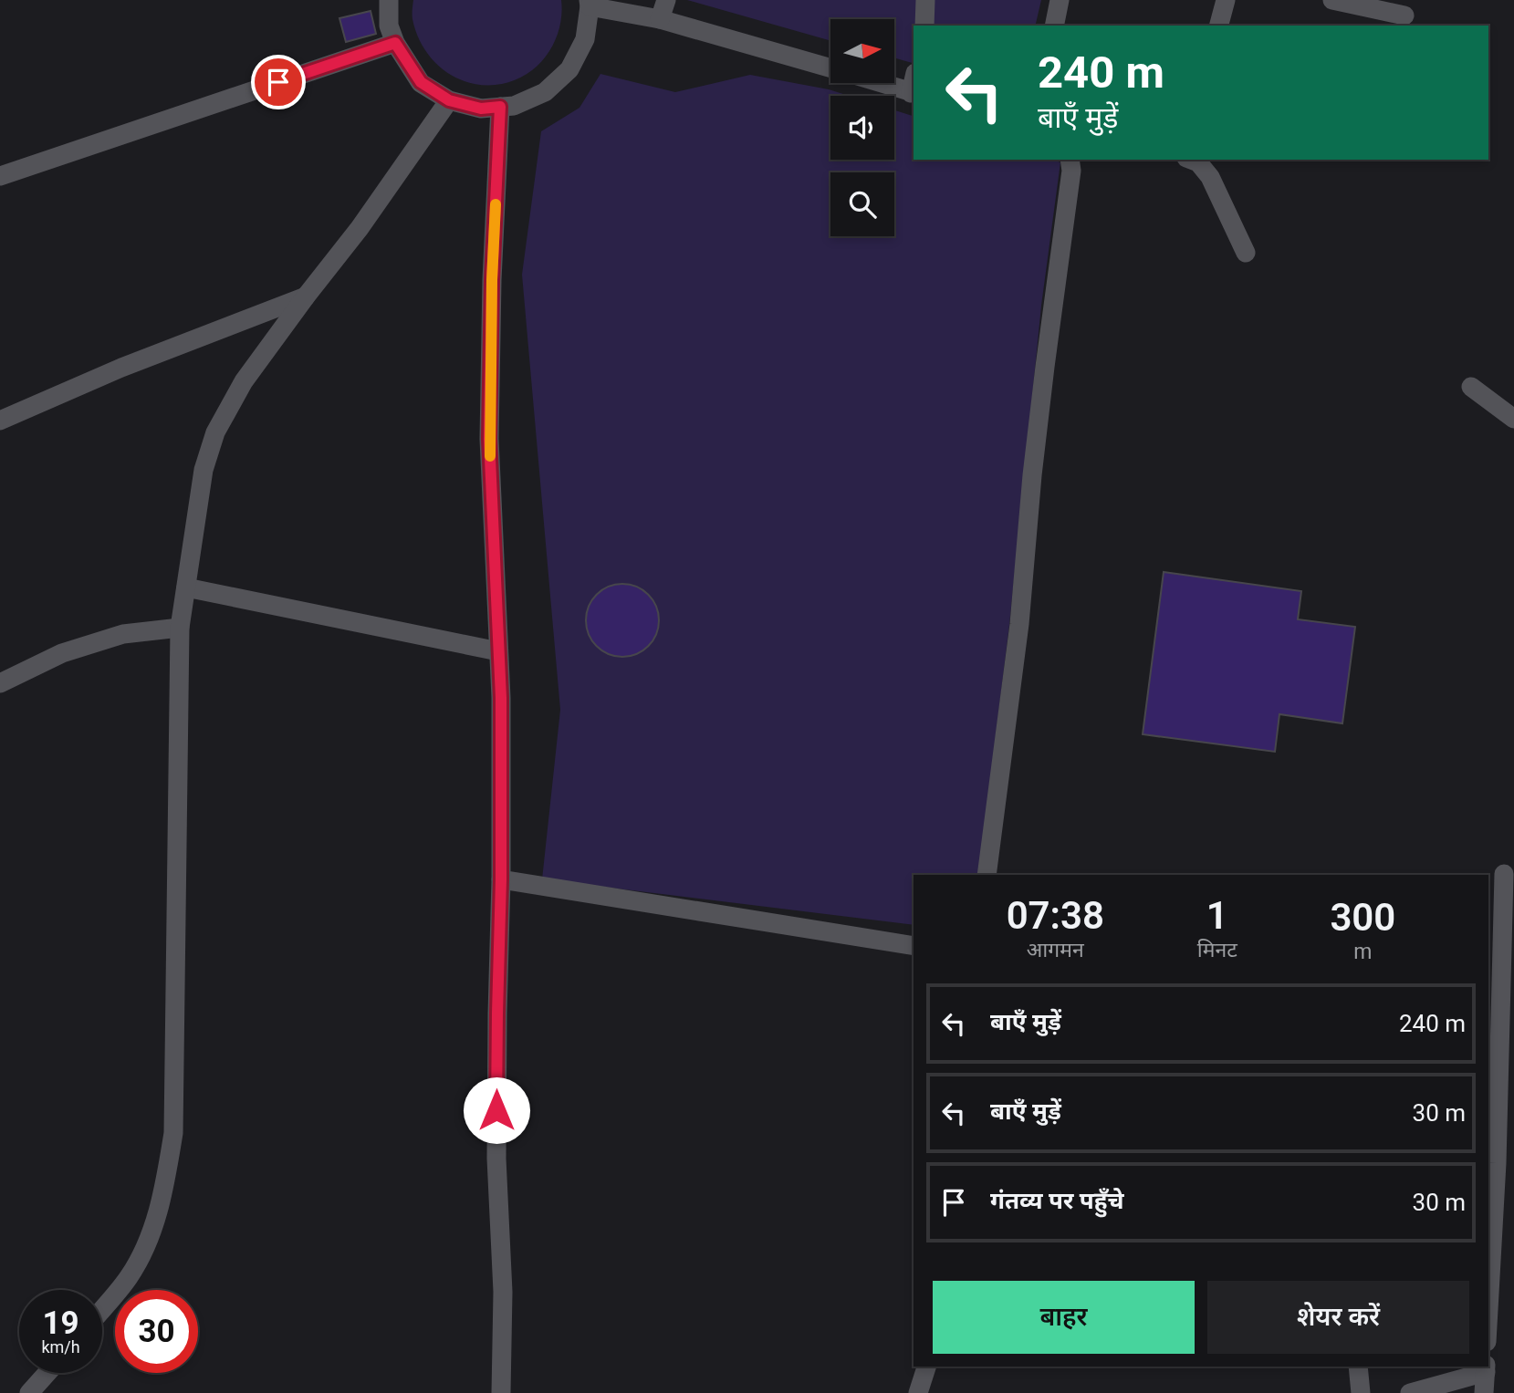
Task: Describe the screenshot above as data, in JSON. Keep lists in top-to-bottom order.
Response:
{
  "north": "right",
  "page": {
    "turn": ["240 m", "बाएँ मुड़ें"],
    "eta": [
      "07:38",
      "आगमन",
      "1",
      "मिनट",
      "300",
      "m"
    ],
    "list": [
      {
        "name": "बाएँ मुड़ें",
        "value": "240 m"
      },
      {
        "name": "बाएँ मुड़ें",
        "value": "30 m"
      },
      {
        "name": "गंतव्य पर पहुँचे",
        "value": "30 m"
      }
    ],
    "buttons": ["बाहर", "शेयर करें"],
    "speed": "19 km/h",
    "limit": "30"
  }
}
